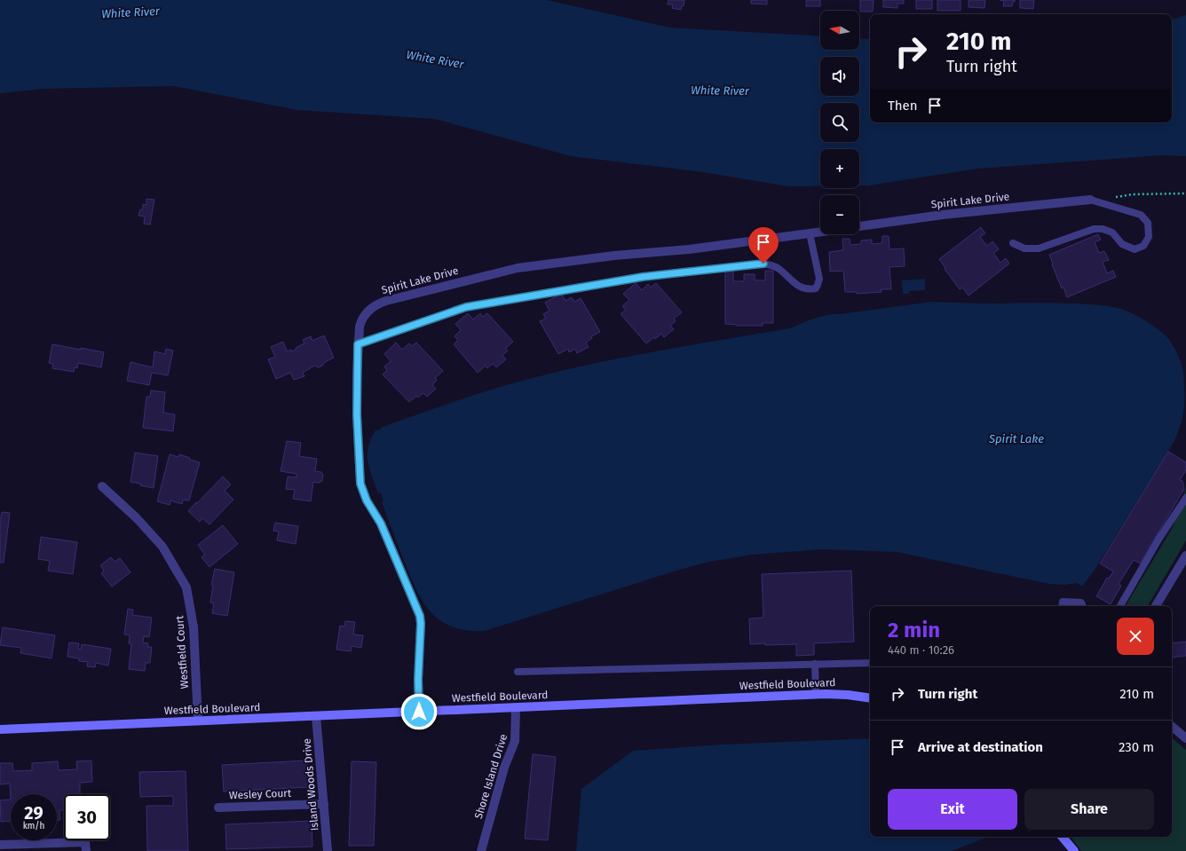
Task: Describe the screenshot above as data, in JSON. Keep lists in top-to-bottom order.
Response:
{
  "streets": {
    "street": [
      "Spirit Lake Drive",
      "Westfield Court",
      "Westfield Boulevard",
      "Shore Island Drive",
      "Island Woods Drive",
      "Wesley Court"
    ]
  },
  "crossings": [
    ["Spirit Lake Drive", "Westfield Boulevard"],
    ["Westfield Court", "Westfield Boulevard"],
    ["Westfield Boulevard", "Shore Island Drive"],
    ["Westfield Boulevard", "Island Woods Drive"],
    ["Island Woods Drive", "Wesley Court"]
  ],
  "water": ["White River", "Spirit Lake"],
  "north": "left",
  "page": {
    "map_buttons": ["+", "−"],
    "turn": ["210 m", "Turn right"],
    "then": "Then",
    "heading": ["2 min", "440 m · 10:26"],
    "list": [
      {
        "name": "Turn right",
        "value": "210 m"
      },
      {
        "name": "Arrive at destination",
        "value": "230 m"
      }
    ],
    "buttons": ["Exit", "Share"],
    "speed": "29 km/h",
    "limit": "30"
  }
}
